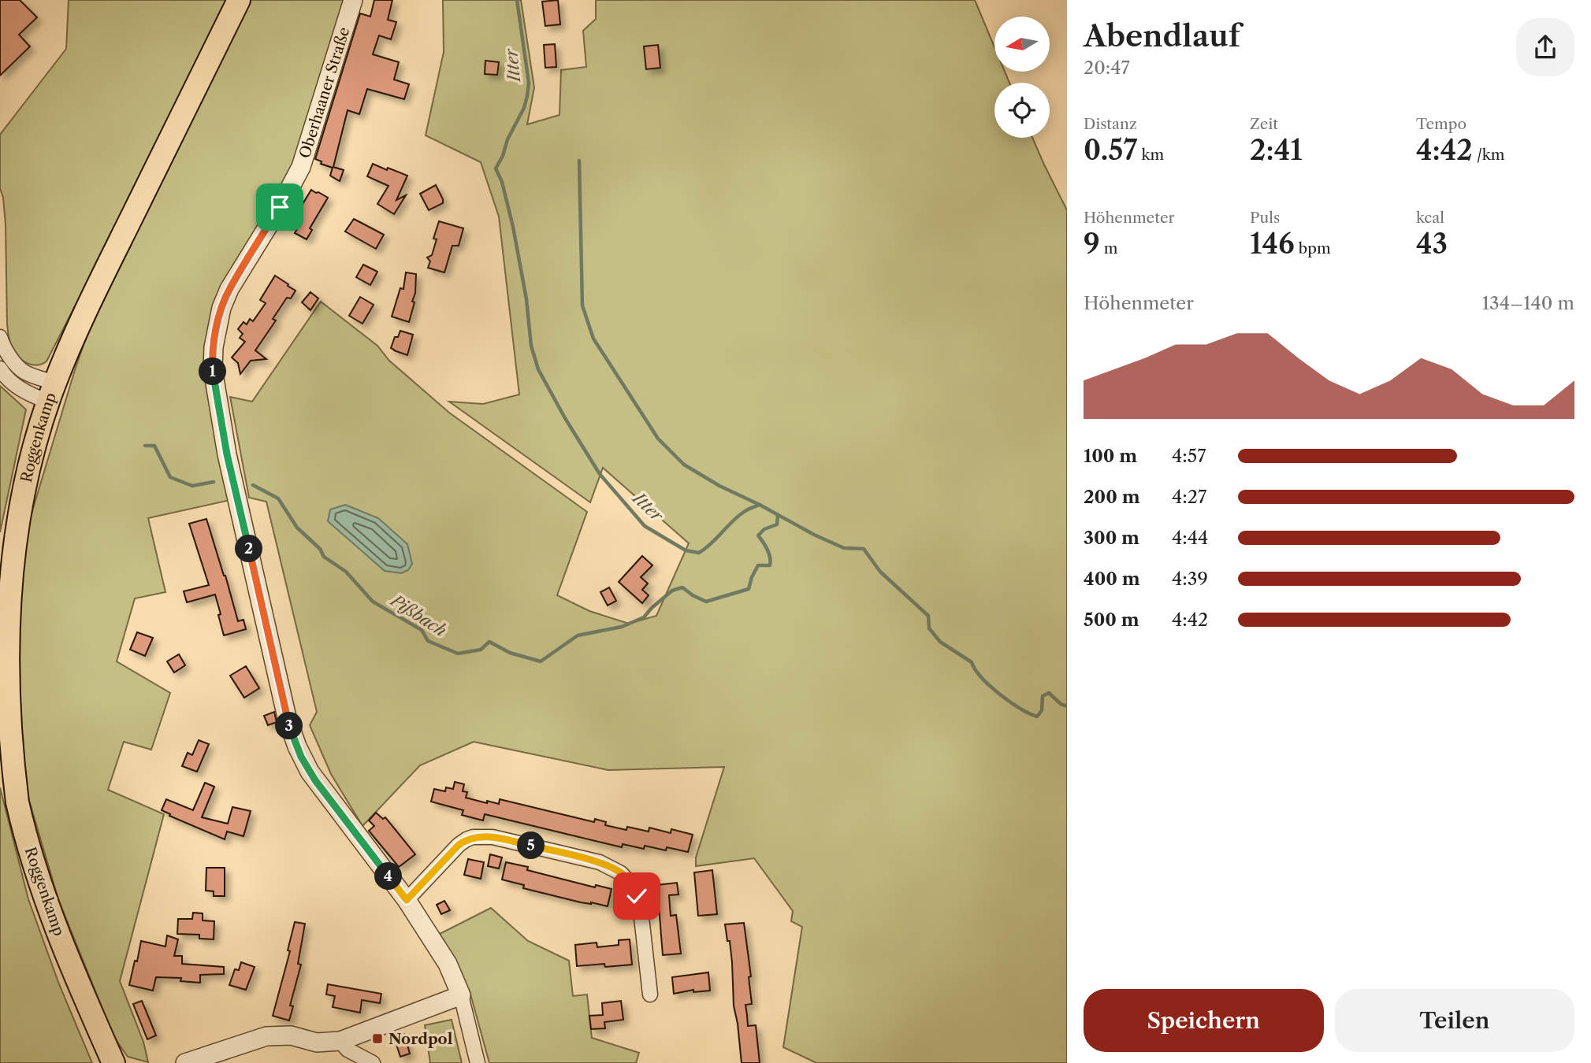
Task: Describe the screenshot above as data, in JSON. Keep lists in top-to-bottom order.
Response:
{
  "streets": {
    "main road": ["Roggenkamp"],
    "street": ["Oberhaaner Straße"]
  },
  "water": ["Itter", "Pißbach"],
  "places": {
    "transit": ["Nordpol"]
  },
  "north": "left",
  "page": {
    "heading": ["Abendlauf", "20:47"],
    "stats": [
      ["Distanz", "0.57 km"],
      ["Zeit", "2:41"],
      ["Tempo", "4:42 /km"],
      ["Höhenmeter", "9 m"],
      ["Puls", "146 bpm"],
      ["kcal", "43"]
    ],
    "chart": ["Höhenmeter", "134–140 m"],
    "pins": [
      "1",
      "2",
      "3",
      "5",
      "4"
    ],
    "list": [
      {
        "name": "100 m",
        "note": "4:57"
      },
      {
        "name": "200 m",
        "note": "4:27"
      },
      {
        "name": "300 m",
        "note": "4:44"
      },
      {
        "name": "400 m",
        "note": "4:39"
      },
      {
        "name": "500 m",
        "note": "4:42"
      }
    ],
    "buttons": ["Speichern", "Teilen"]
  }
}
